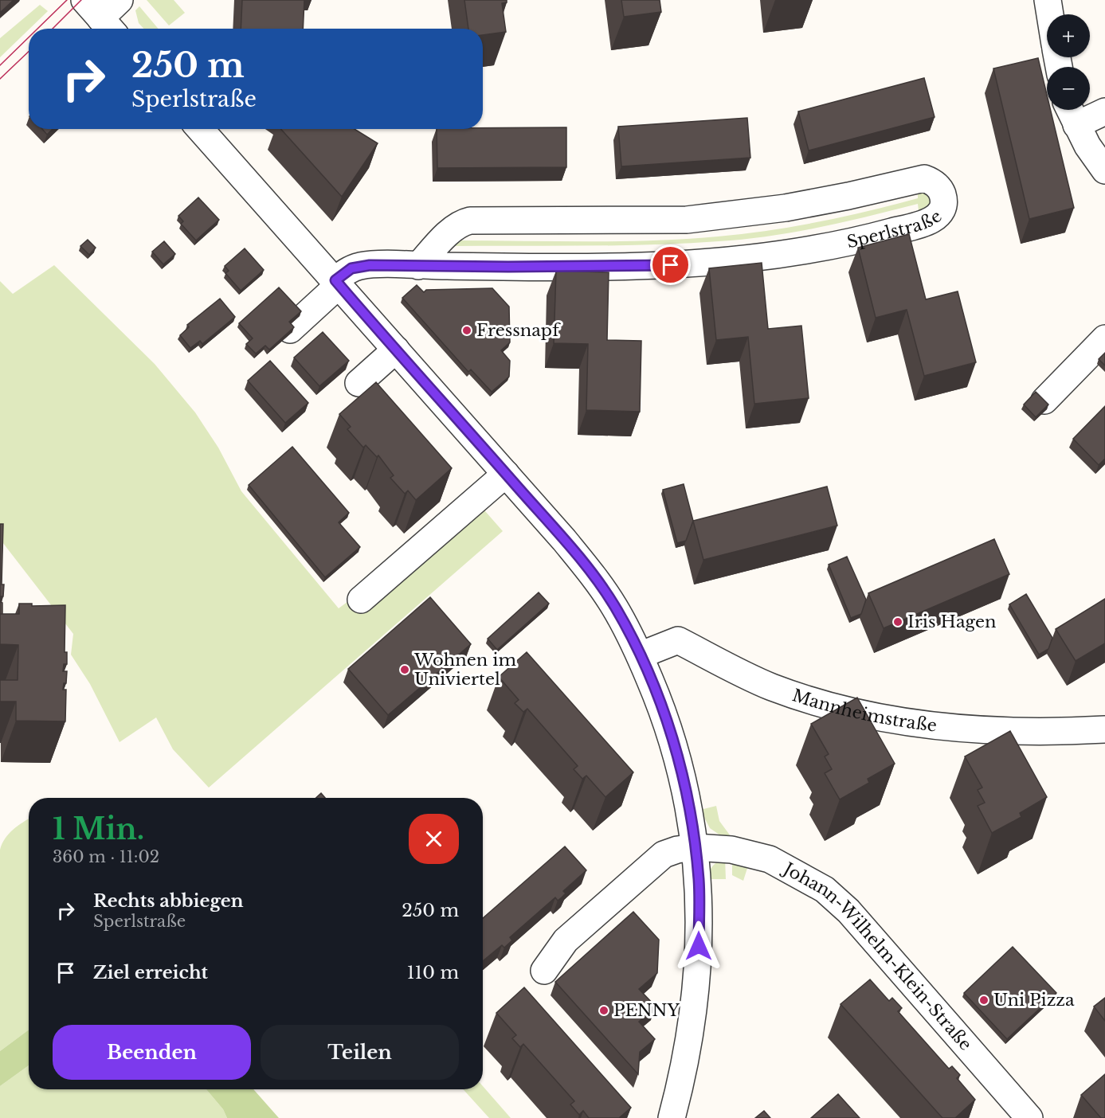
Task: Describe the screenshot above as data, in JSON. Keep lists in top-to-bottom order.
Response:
{
  "streets": {
    "street": ["Sperlstraße", "Mannheimstraße", "Johann-Wilhelm-Klein-Straße"]
  },
  "places": [
    "Fressnapf",
    "Iris Hagen",
    "Wohnen im Univiertel",
    "Uni Pizza",
    "PENNY"
  ],
  "page": {
    "map_buttons": ["+", "−"],
    "turn": ["250 m", "Sperlstraße"],
    "heading": ["1 Min.", "360 m · 11:02"],
    "list": [
      {
        "name": "Rechts abbiegen",
        "note": "Sperlstraße",
        "value": "250 m"
      },
      {
        "name": "Ziel erreicht",
        "value": "110 m"
      }
    ],
    "buttons": ["Beenden", "Teilen"]
  }
}
